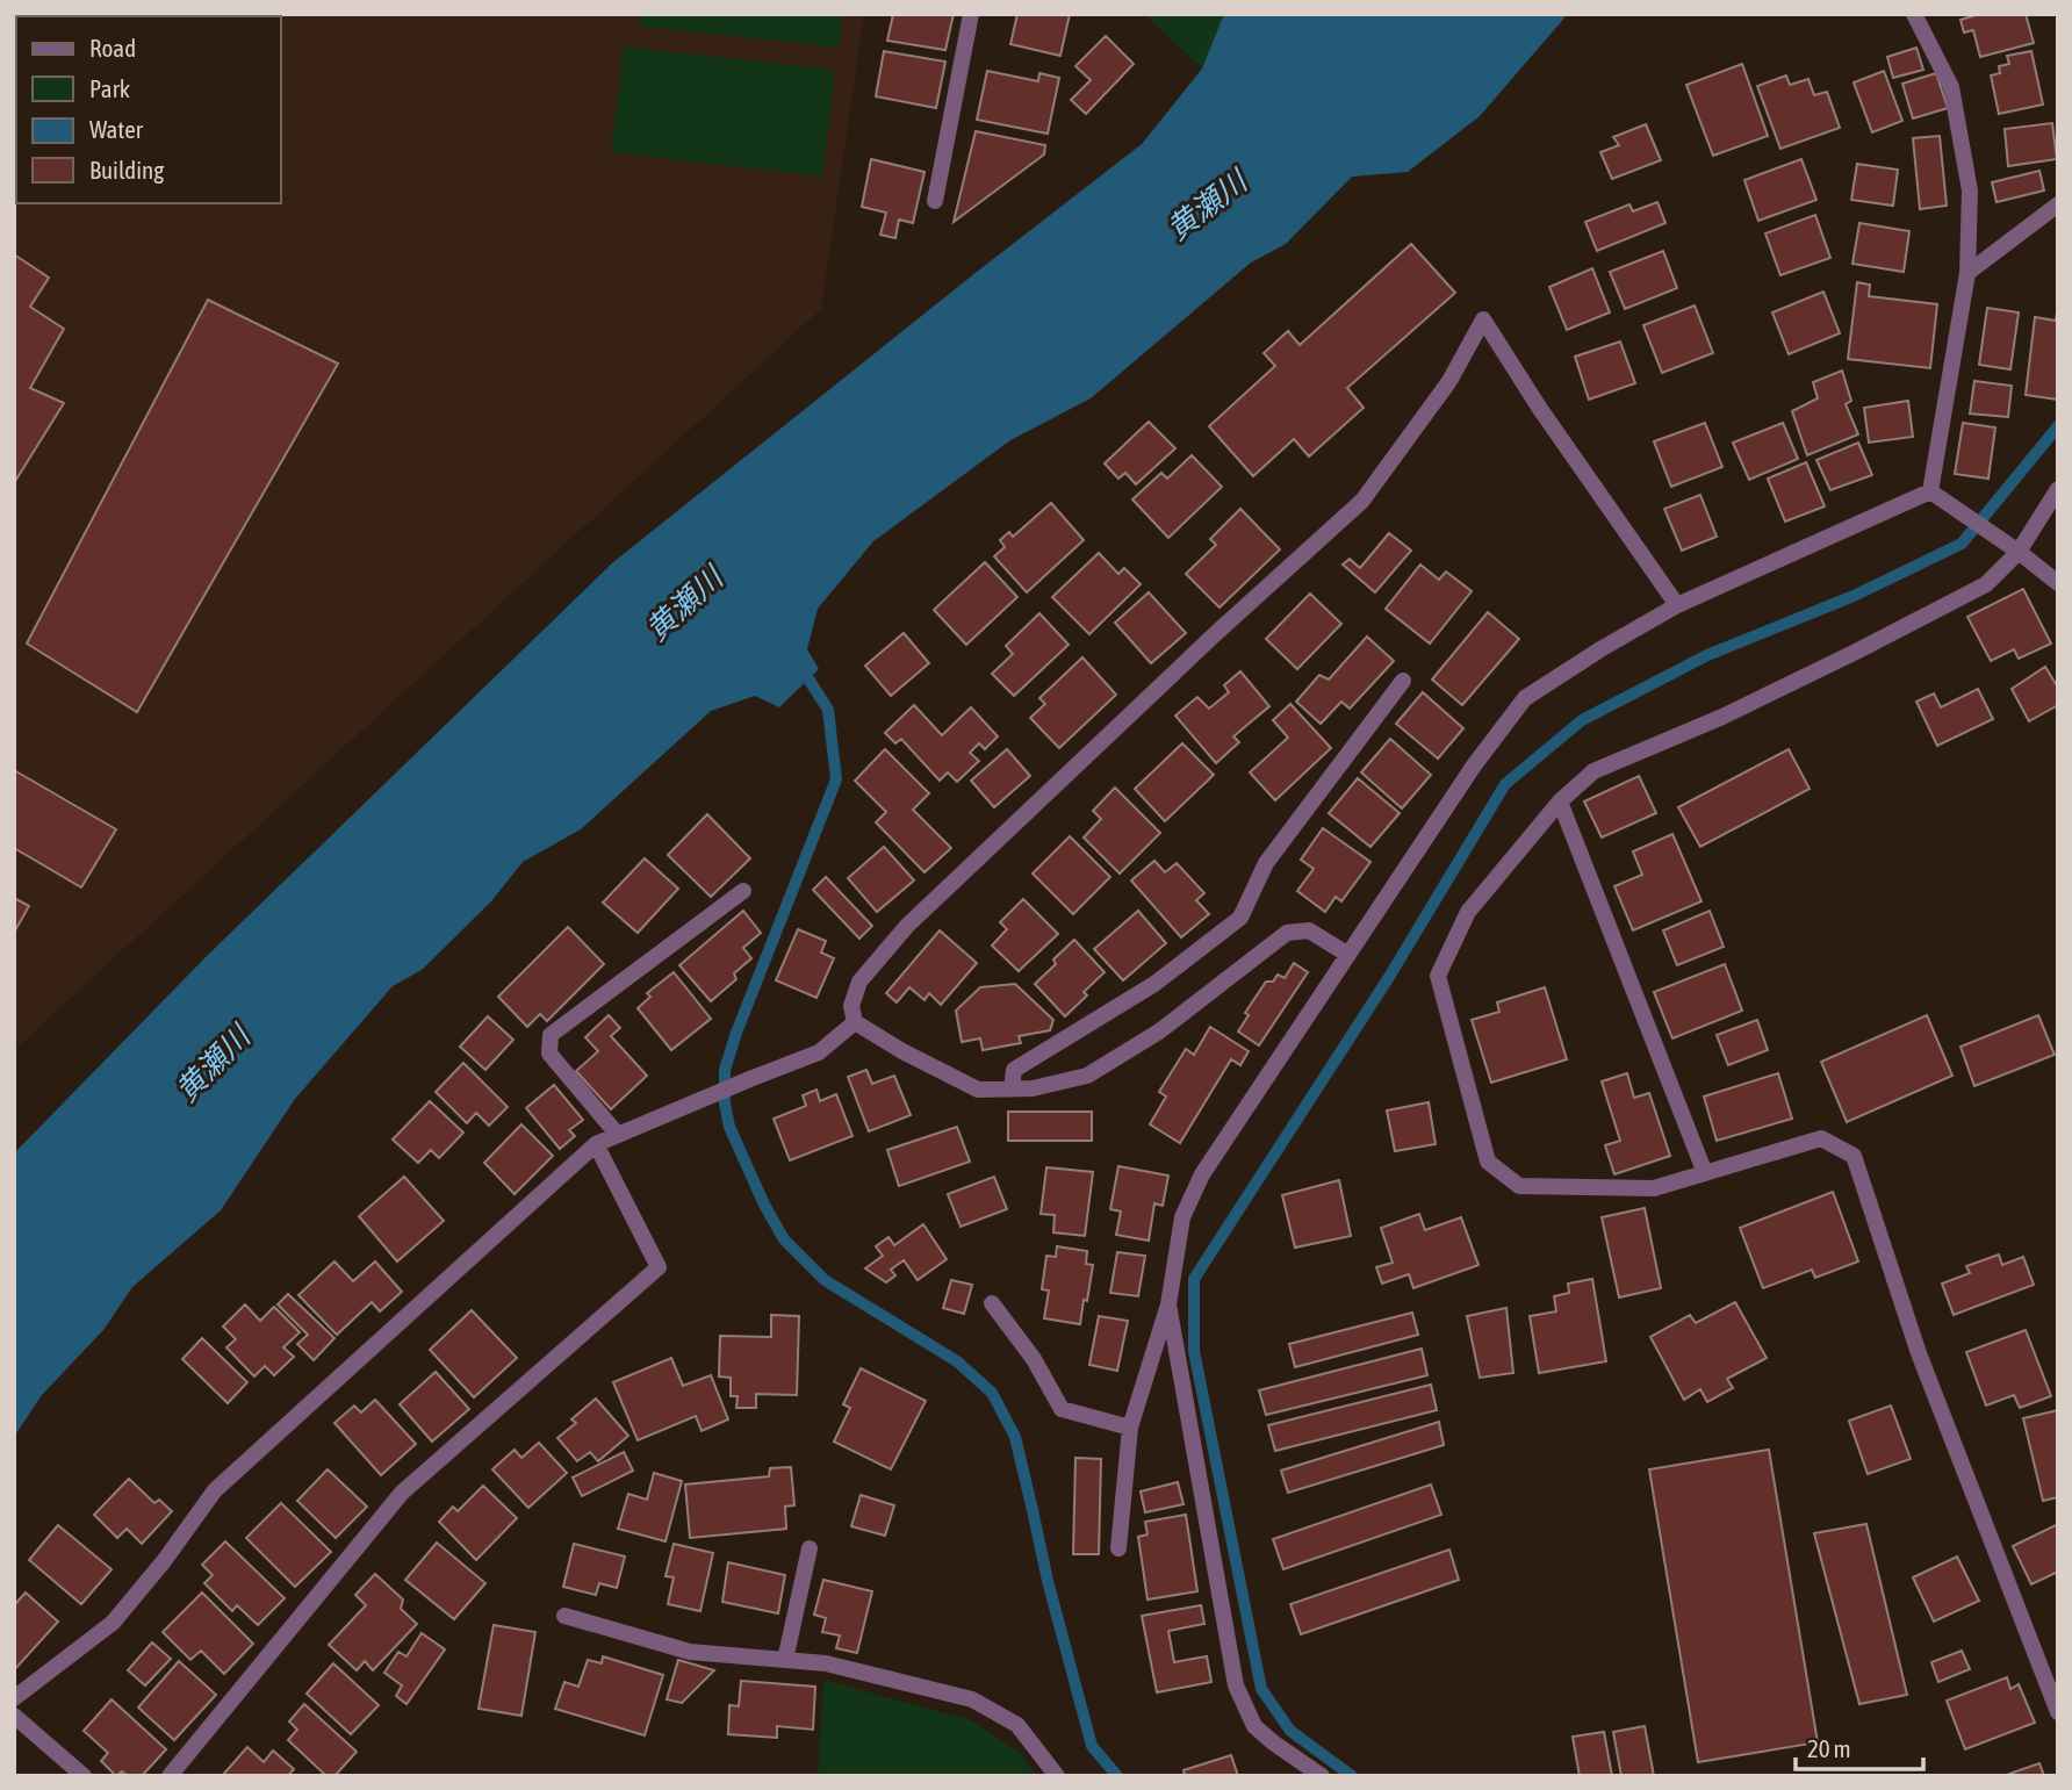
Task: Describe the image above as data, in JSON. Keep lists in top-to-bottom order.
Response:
{
  "water": ["黄瀬川"],
  "legend": [
    "Road",
    "Park",
    "Water",
    "Building"
  ],
  "scale_bar": "20 m"
}
